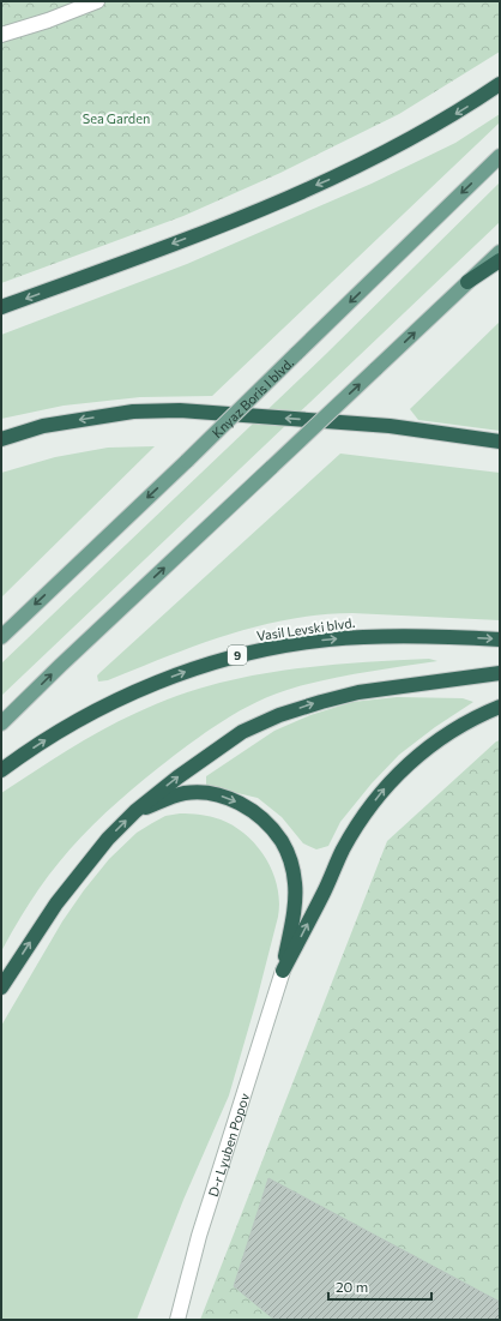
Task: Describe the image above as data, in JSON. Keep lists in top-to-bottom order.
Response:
{
  "streets": {
    "highway": ["Vasil Levski blvd.", "9"],
    "main road": ["Knyaz Boris I blvd."],
    "street": ["D-r Lyuben Popov"]
  },
  "parks": ["Sea Garden"],
  "scale_bar": "20 m"
}
